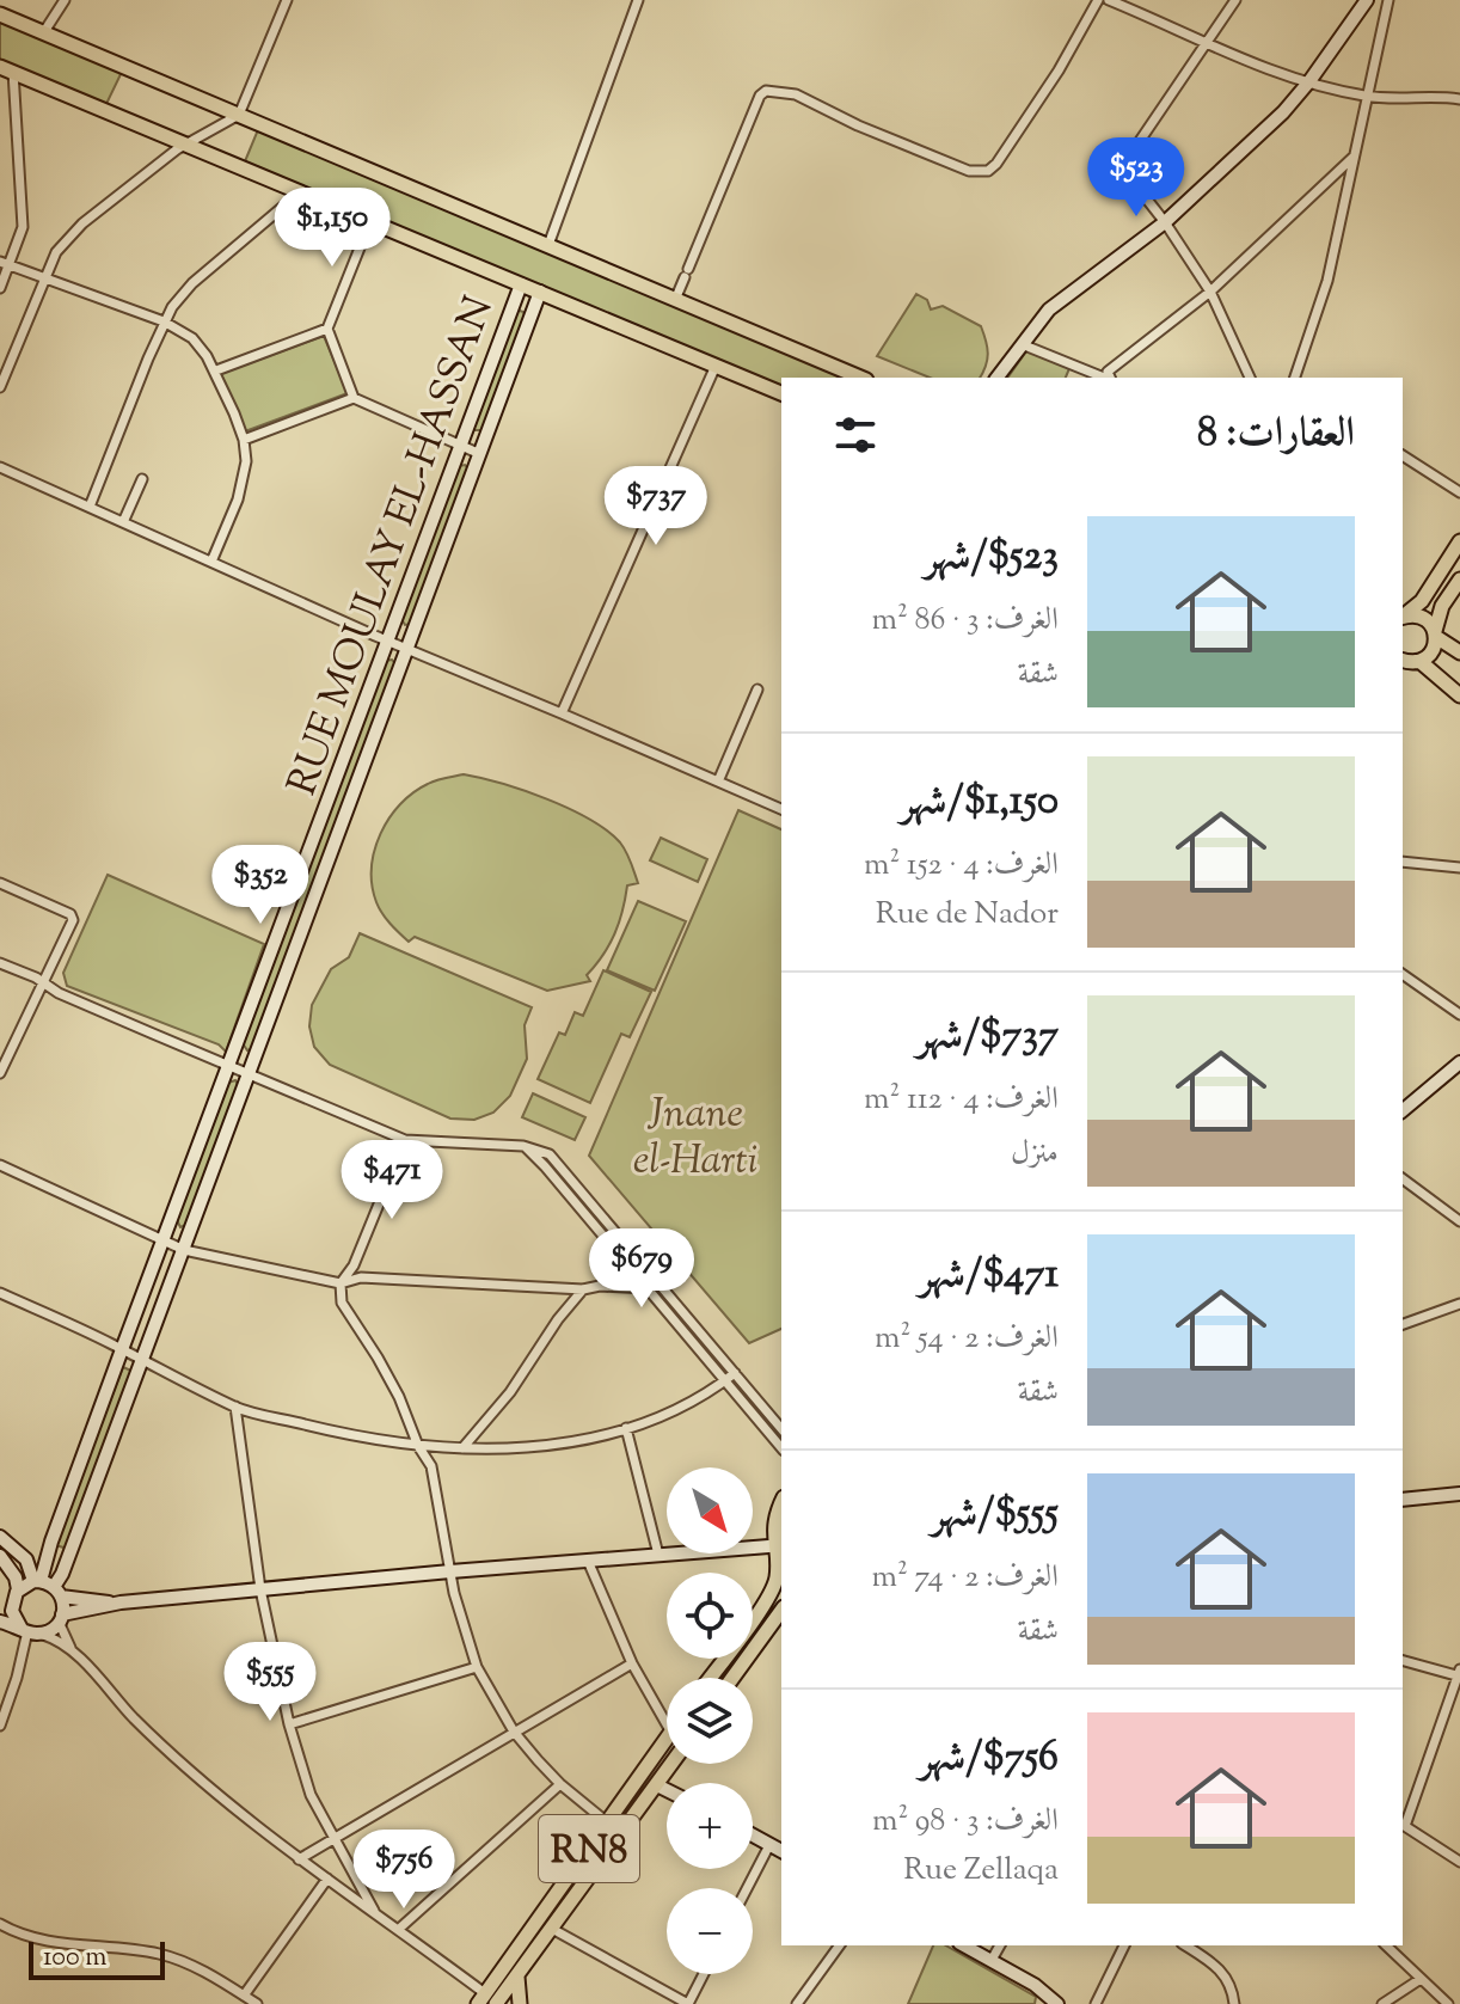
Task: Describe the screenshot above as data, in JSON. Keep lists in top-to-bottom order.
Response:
{
  "streets": {
    "main road": ["RN8"],
    "street": ["RUE MOULAY EL-HASSAN"]
  },
  "parks": ["Jnane el-Harti"],
  "scale_bar": "100 m",
  "north": "bottom right",
  "page": {
    "price": [
      "$523",
      "$1,150",
      "$737",
      "$352",
      "$471",
      "$679",
      "$555",
      "$756"
    ],
    "heading": "العقارات: 8",
    "list": [
      {
        "name": "$523/شهر",
        "note": "الغرف: 3 · 86 m² · شقة"
      },
      {
        "name": "$1,150/شهر",
        "note": "الغرف: 4 · 152 m² · Rue de Nador"
      },
      {
        "name": "$737/شهر",
        "note": "الغرف: 4 · 112 m² · منزل"
      },
      {
        "name": "$471/شهر",
        "note": "الغرف: 2 · 54 m² · شقة"
      },
      {
        "name": "$555/شهر",
        "note": "الغرف: 2 · 74 m² · شقة"
      },
      {
        "name": "$756/شهر",
        "note": "الغرف: 3 · 98 m² · Rue Zellaqa"
      }
    ],
    "map_buttons": ["+", "−"],
    "scale": "100 m"
  }
}
